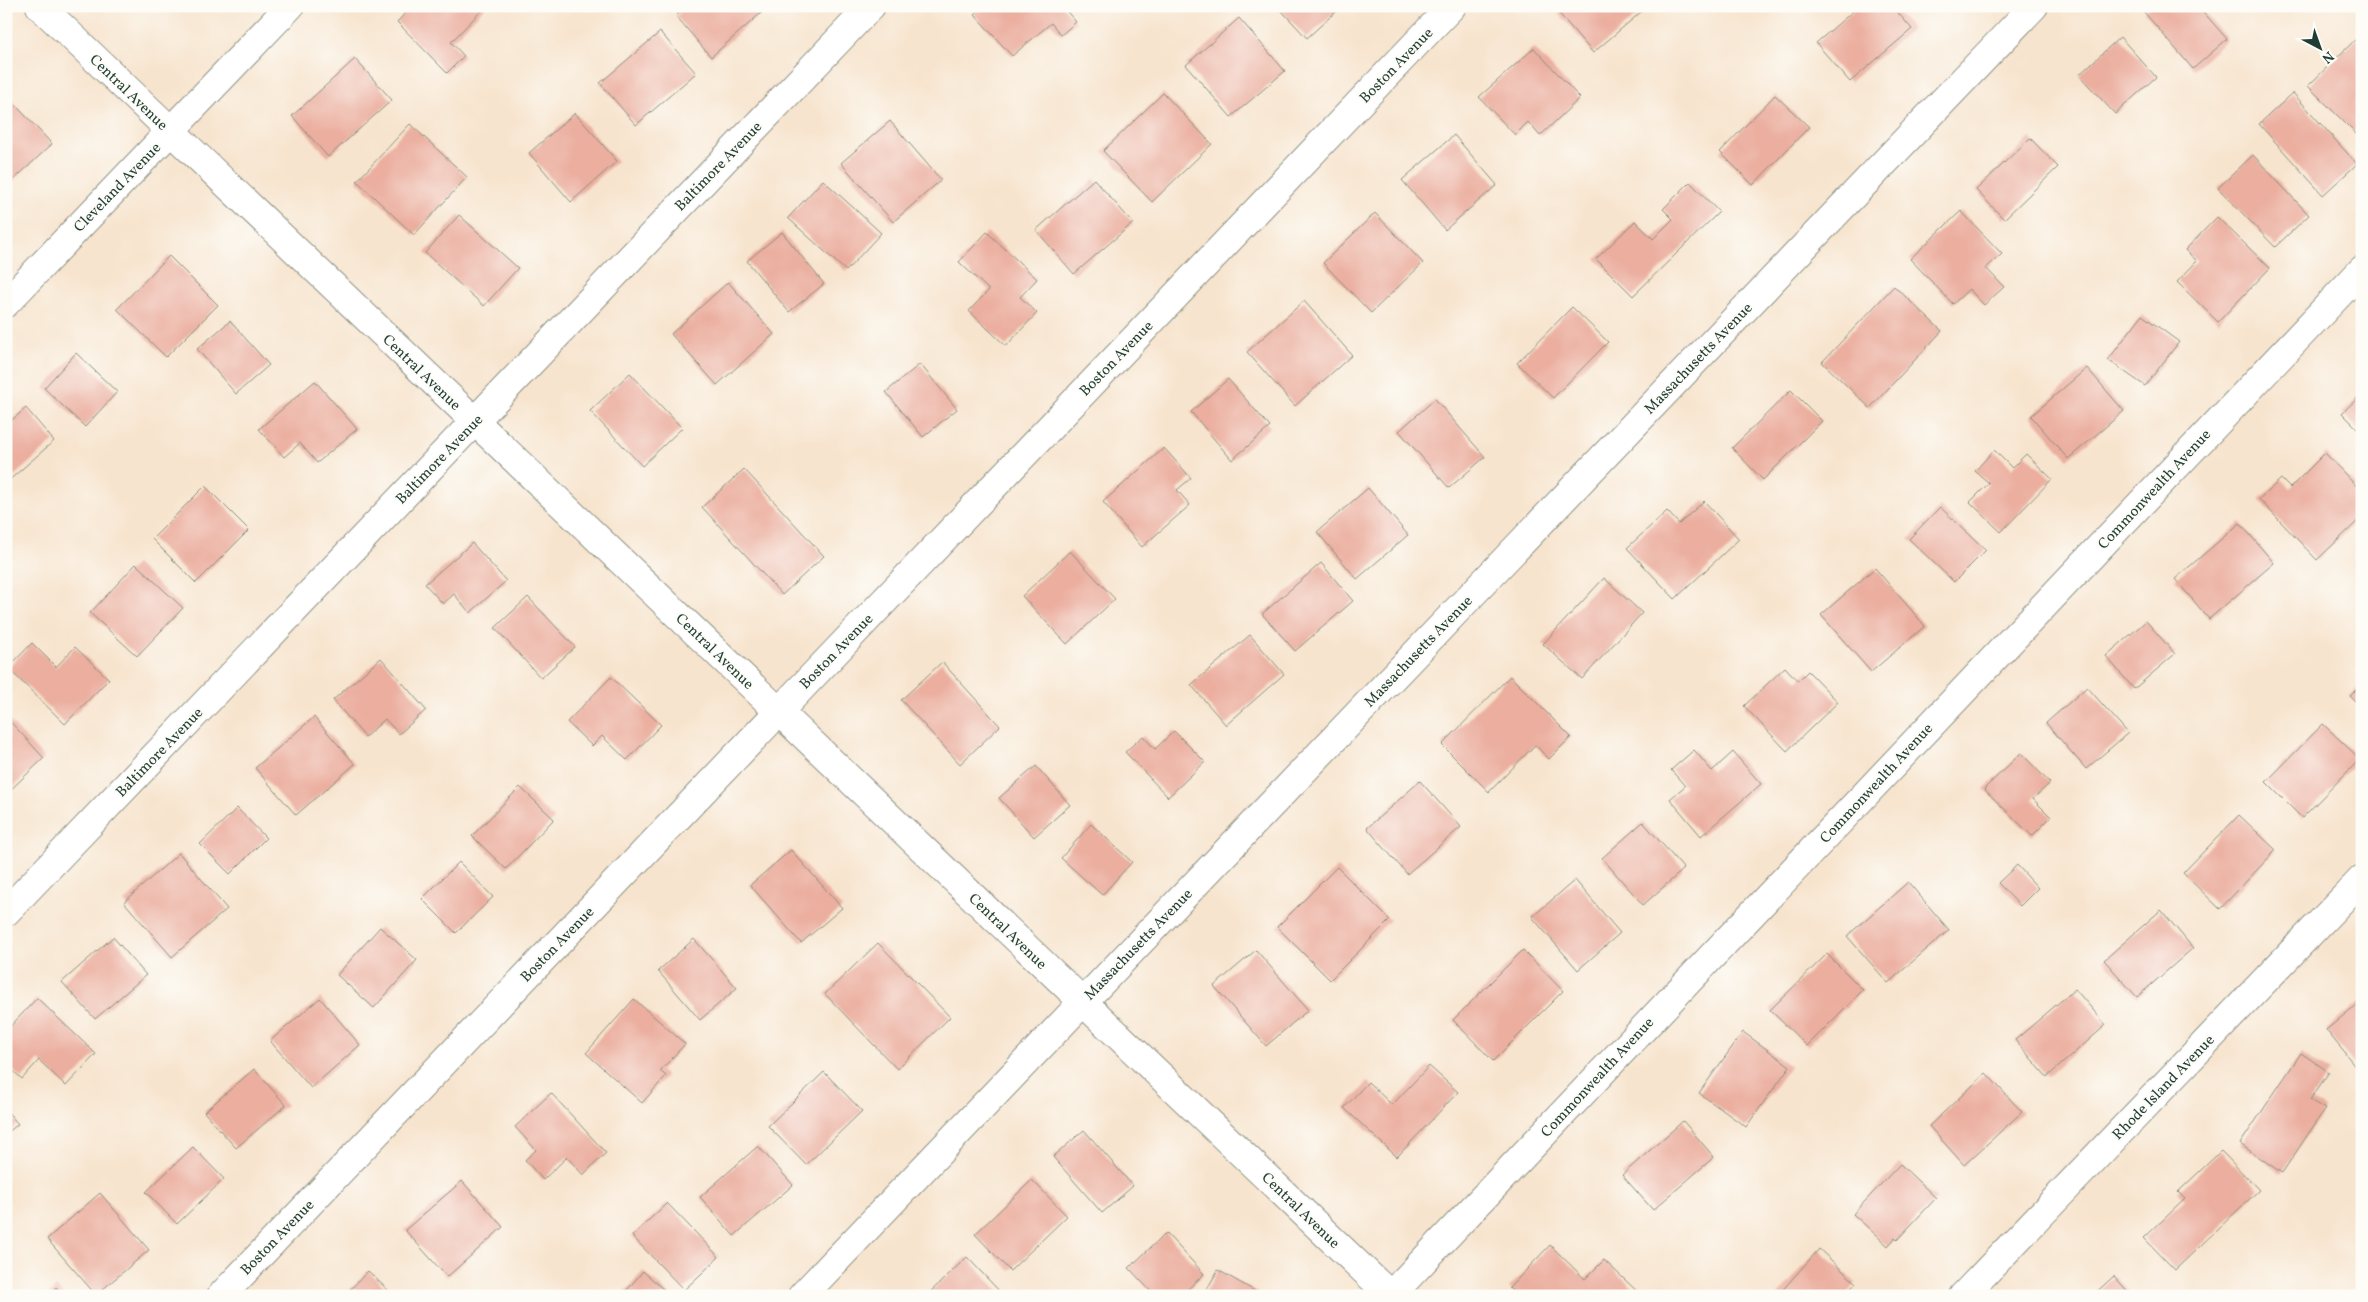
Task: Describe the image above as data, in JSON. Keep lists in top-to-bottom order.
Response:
{
  "streets": {
    "street": [
      "Boston Avenue",
      "Central Avenue",
      "Baltimore Avenue",
      "Cleveland Avenue",
      "Massachusetts Avenue",
      "Commonwealth Avenue",
      "Rhode Island Avenue"
    ]
  },
  "crossings": [
    ["Boston Avenue", "Central Avenue"],
    ["Central Avenue", "Baltimore Avenue"],
    ["Central Avenue", "Cleveland Avenue"],
    ["Central Avenue", "Massachusetts Avenue"],
    ["Central Avenue", "Commonwealth Avenue"]
  ],
  "north": "bottom right"
}
